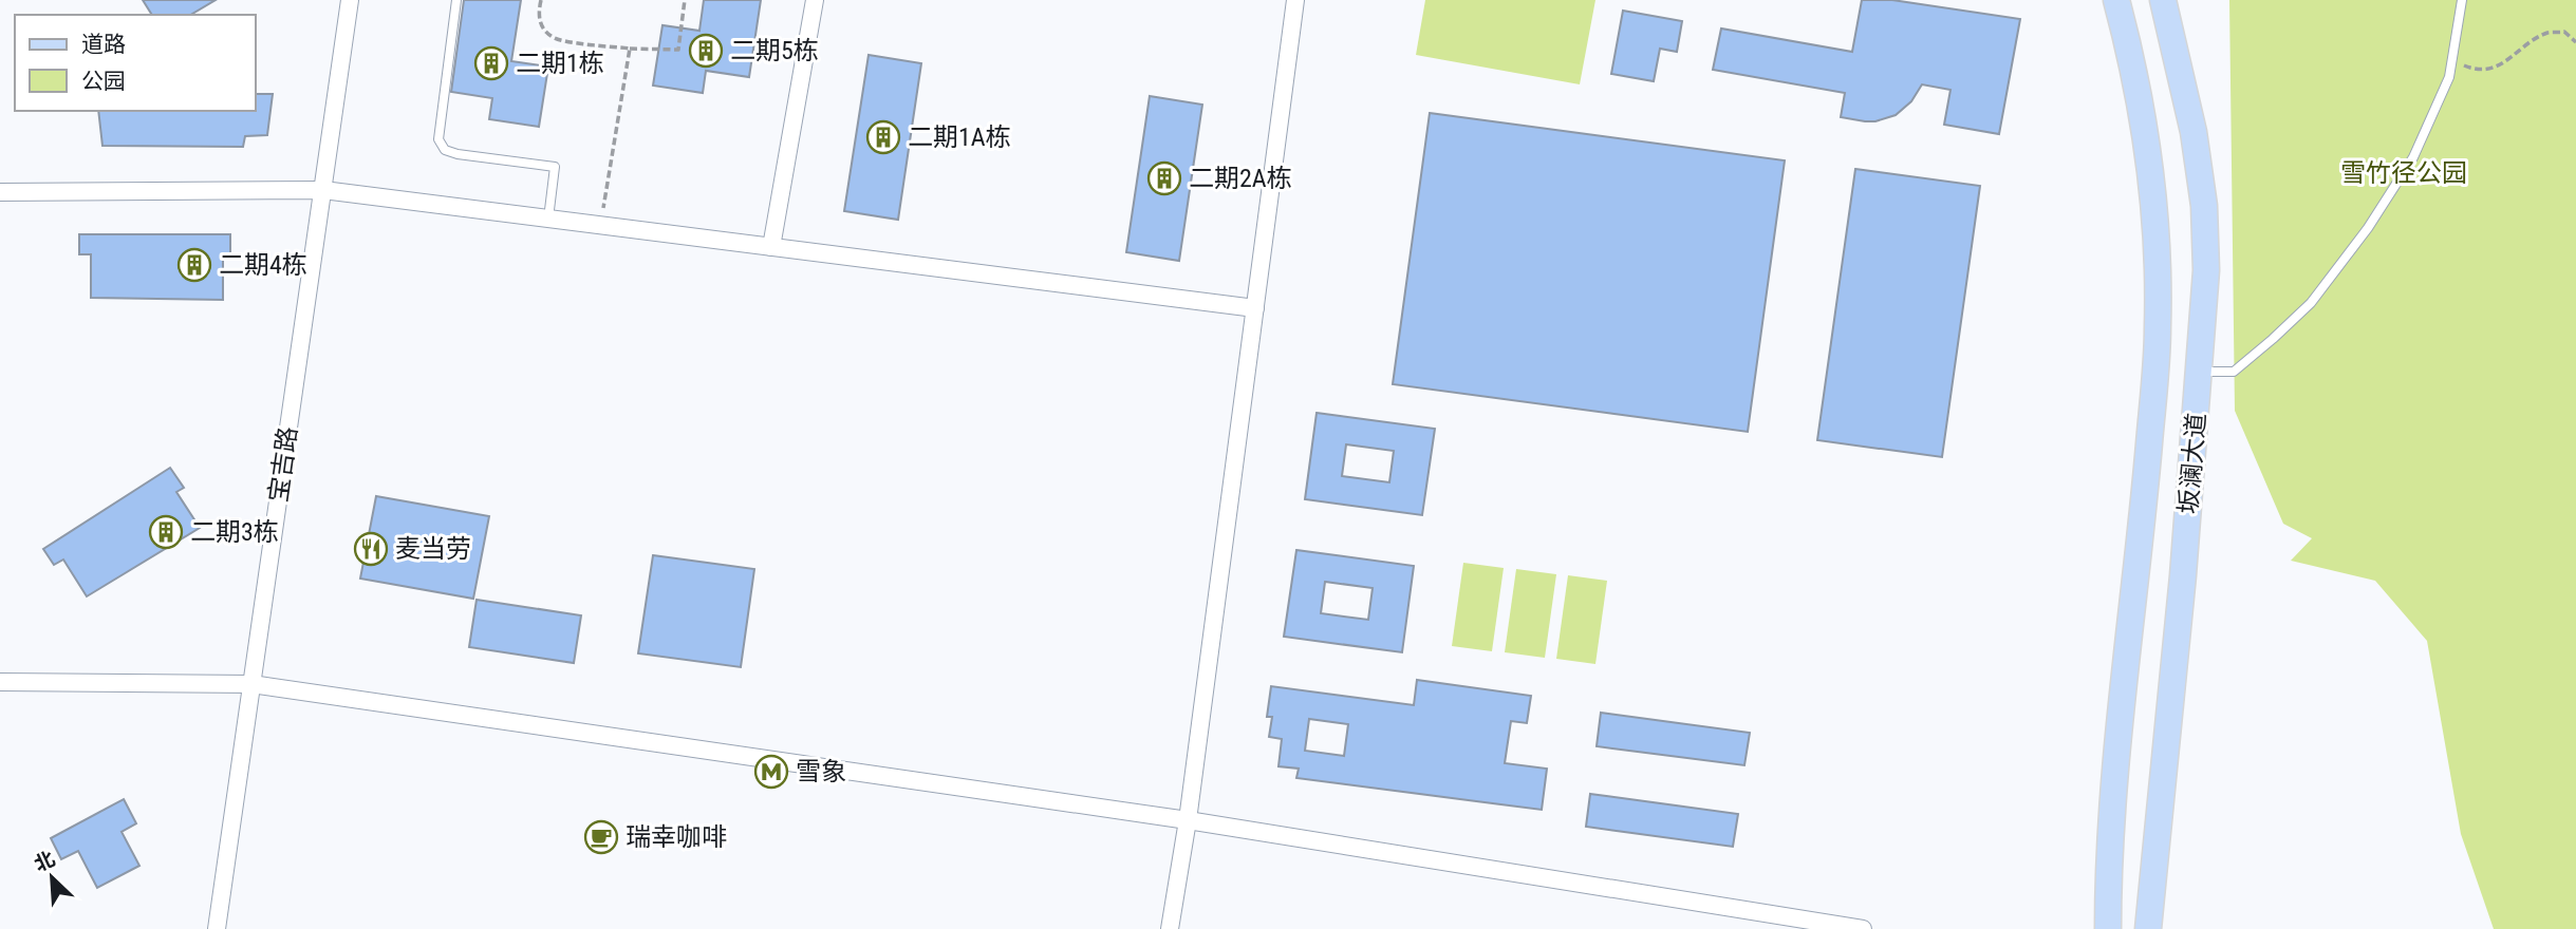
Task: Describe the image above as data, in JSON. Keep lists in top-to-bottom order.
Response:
{
  "streets": {
    "main road": ["坂澜大道"],
    "street": ["宝吉路"]
  },
  "parks": ["雪竹径公园"],
  "places": {
    "building": [
      "二期5栋",
      "二期1栋",
      "二期1A栋",
      "二期2A栋",
      "二期4栋",
      "二期3栋"
    ],
    "restaurant": ["麦当劳"],
    "metro station": ["雪象"],
    "cafe": ["瑞幸咖啡"]
  },
  "legend": ["道路", "公园"],
  "north": "top left"
}
